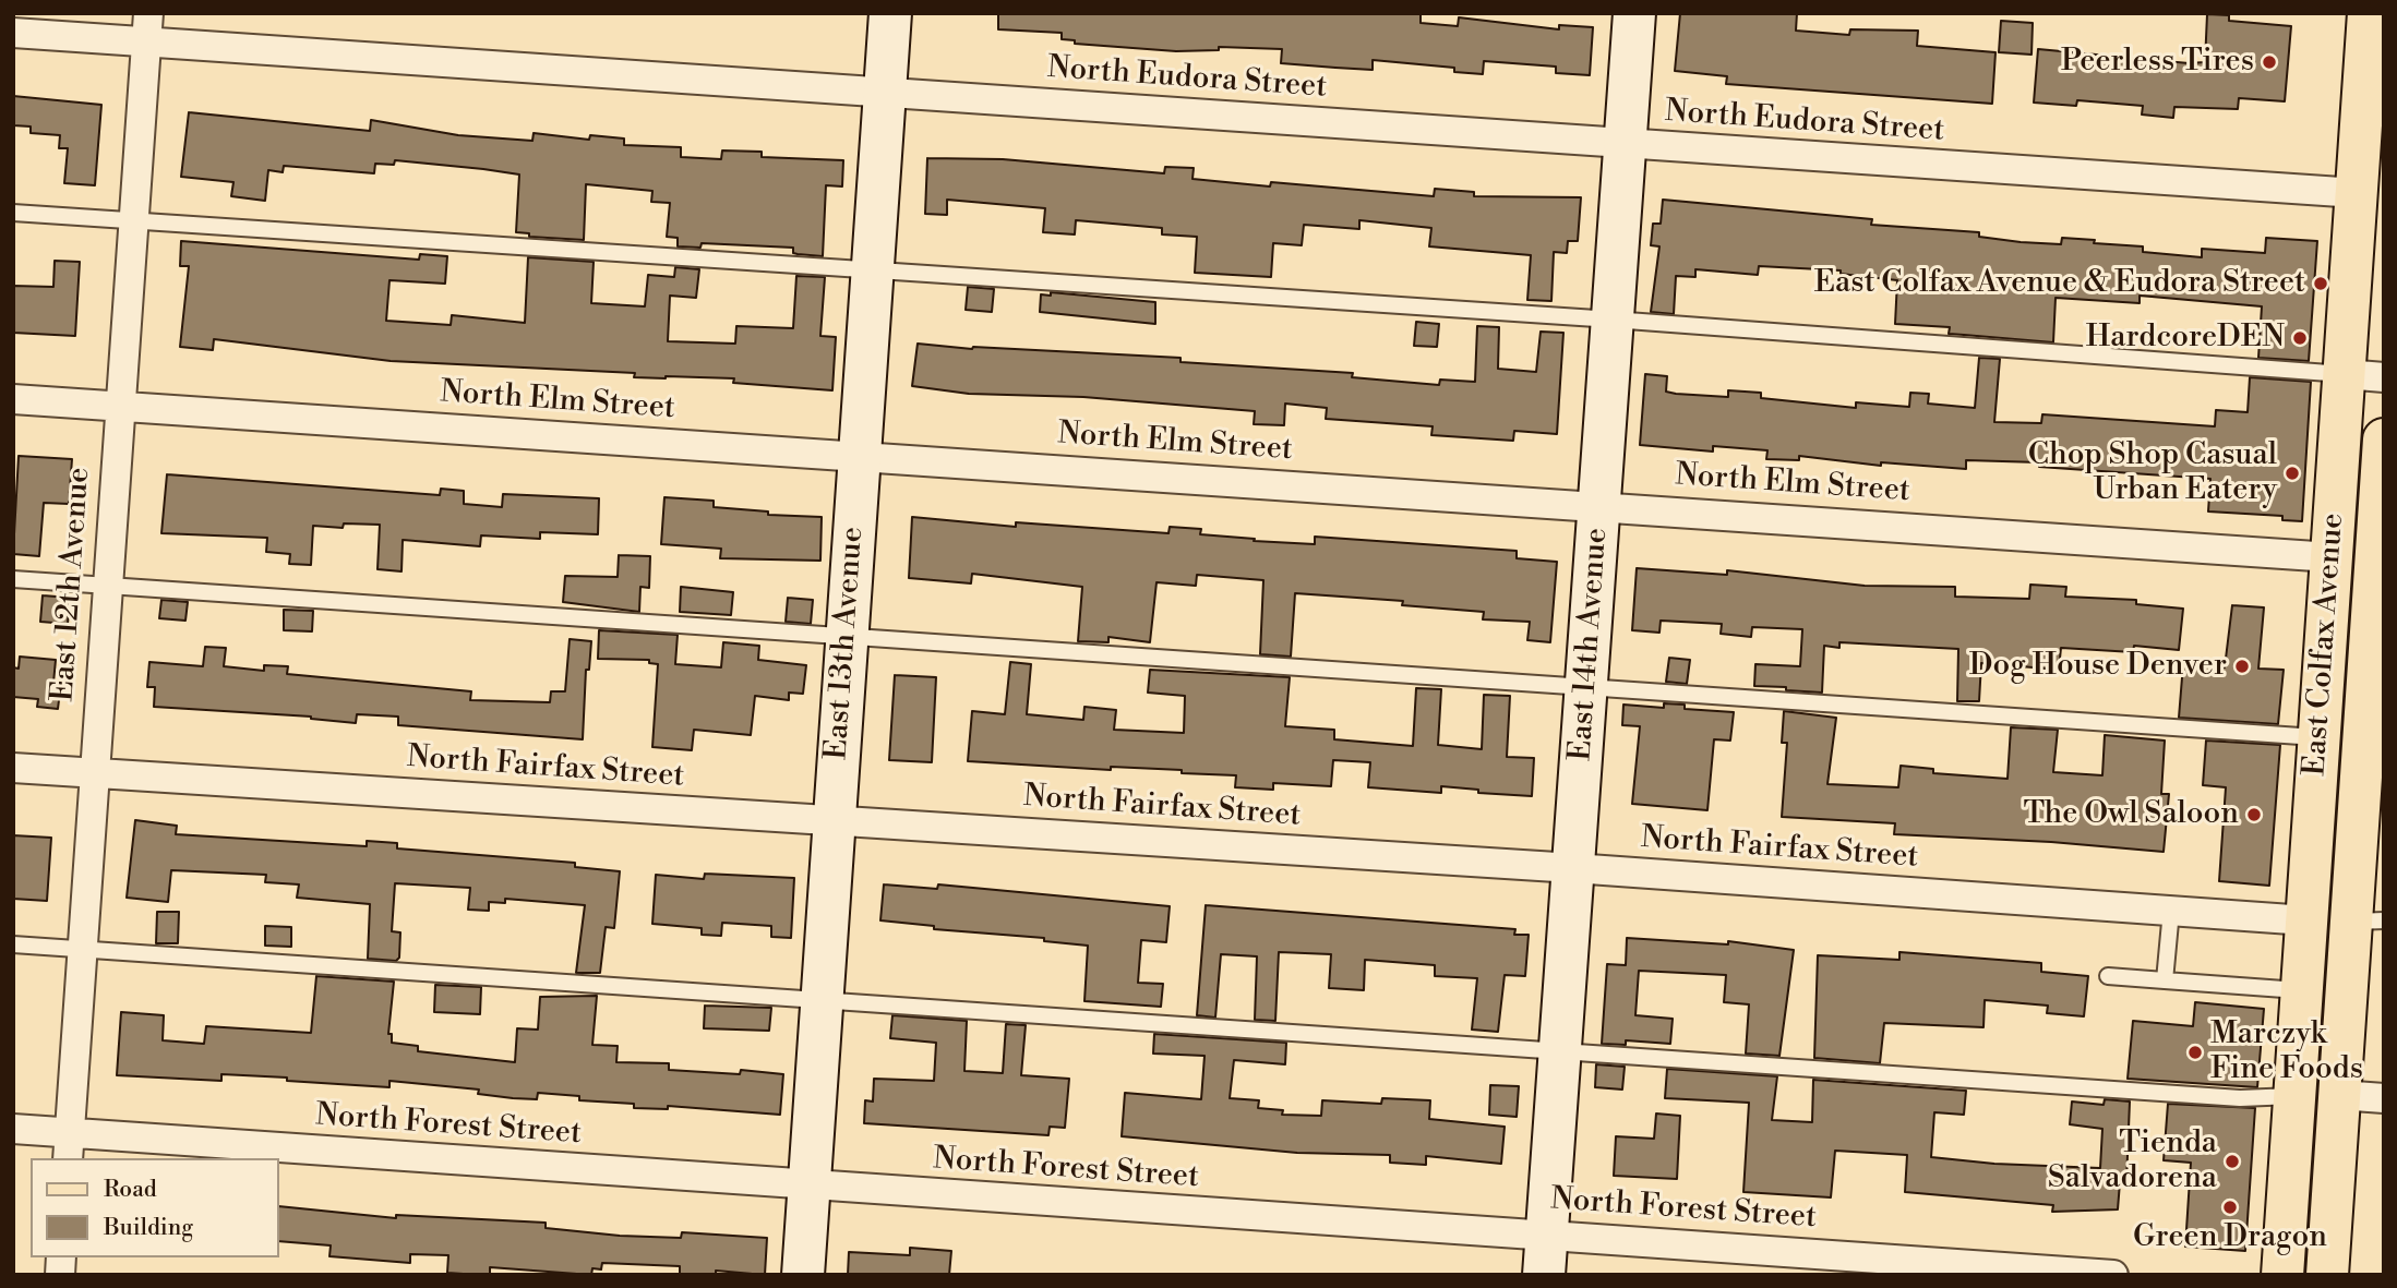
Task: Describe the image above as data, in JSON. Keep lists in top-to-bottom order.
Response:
{
  "streets": {
    "main road": ["East 13th Avenue", "East 14th Avenue", "East Colfax Avenue"],
    "street": [
      "North Eudora Street",
      "North Elm Street",
      "East 12th Avenue",
      "North Fairfax Street",
      "North Forest Street"
    ]
  },
  "crossings": [
    ["North Eudora Street", "East 12th Avenue"],
    ["North Eudora Street", "East 13th Avenue"],
    ["North Eudora Street", "East 14th Avenue"],
    ["North Eudora Street", "East Colfax Avenue"],
    ["North Elm Street", "East 12th Avenue"],
    ["North Elm Street", "East 13th Avenue"],
    ["North Elm Street", "East 14th Avenue"],
    ["North Elm Street", "East Colfax Avenue"],
    ["East 12th Avenue", "North Fairfax Street"],
    ["East 12th Avenue", "North Forest Street"],
    ["East 13th Avenue", "North Fairfax Street"],
    ["East 13th Avenue", "North Forest Street"],
    ["East 14th Avenue", "North Fairfax Street"],
    ["East 14th Avenue", "North Forest Street"],
    ["East Colfax Avenue", "North Fairfax Street"]
  ],
  "places": [
    "Peerless Tires",
    "East Colfax Avenue & Eudora Street",
    "HardcoreDEN",
    "Chop Shop Casual Urban Eatery",
    "Dog House Denver",
    "The Owl Saloon",
    "Marczyk Fine Foods",
    "Tienda Salvadorena",
    "Green Dragon"
  ],
  "legend": ["Road", "Building"]
}
